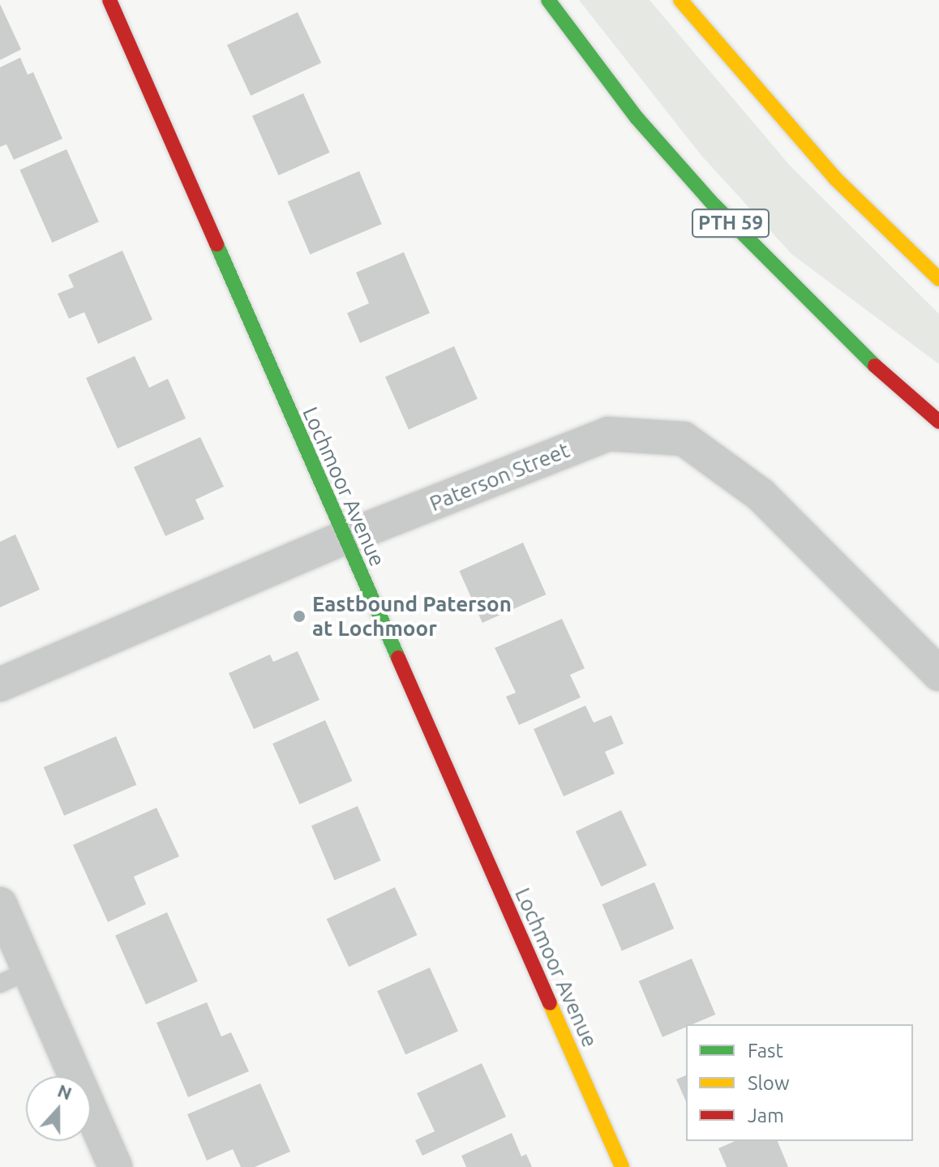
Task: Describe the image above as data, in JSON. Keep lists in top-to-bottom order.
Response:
{
  "streets": {
    "street": ["PTH 59", "Paterson Street", "Lochmoor Avenue"]
  },
  "crossings": [
    ["Paterson Street", "Lochmoor Avenue"]
  ],
  "places": ["Eastbound Paterson at Lochmoor"],
  "legend": ["Fast", "Slow", "Jam"],
  "north": "top"
}
